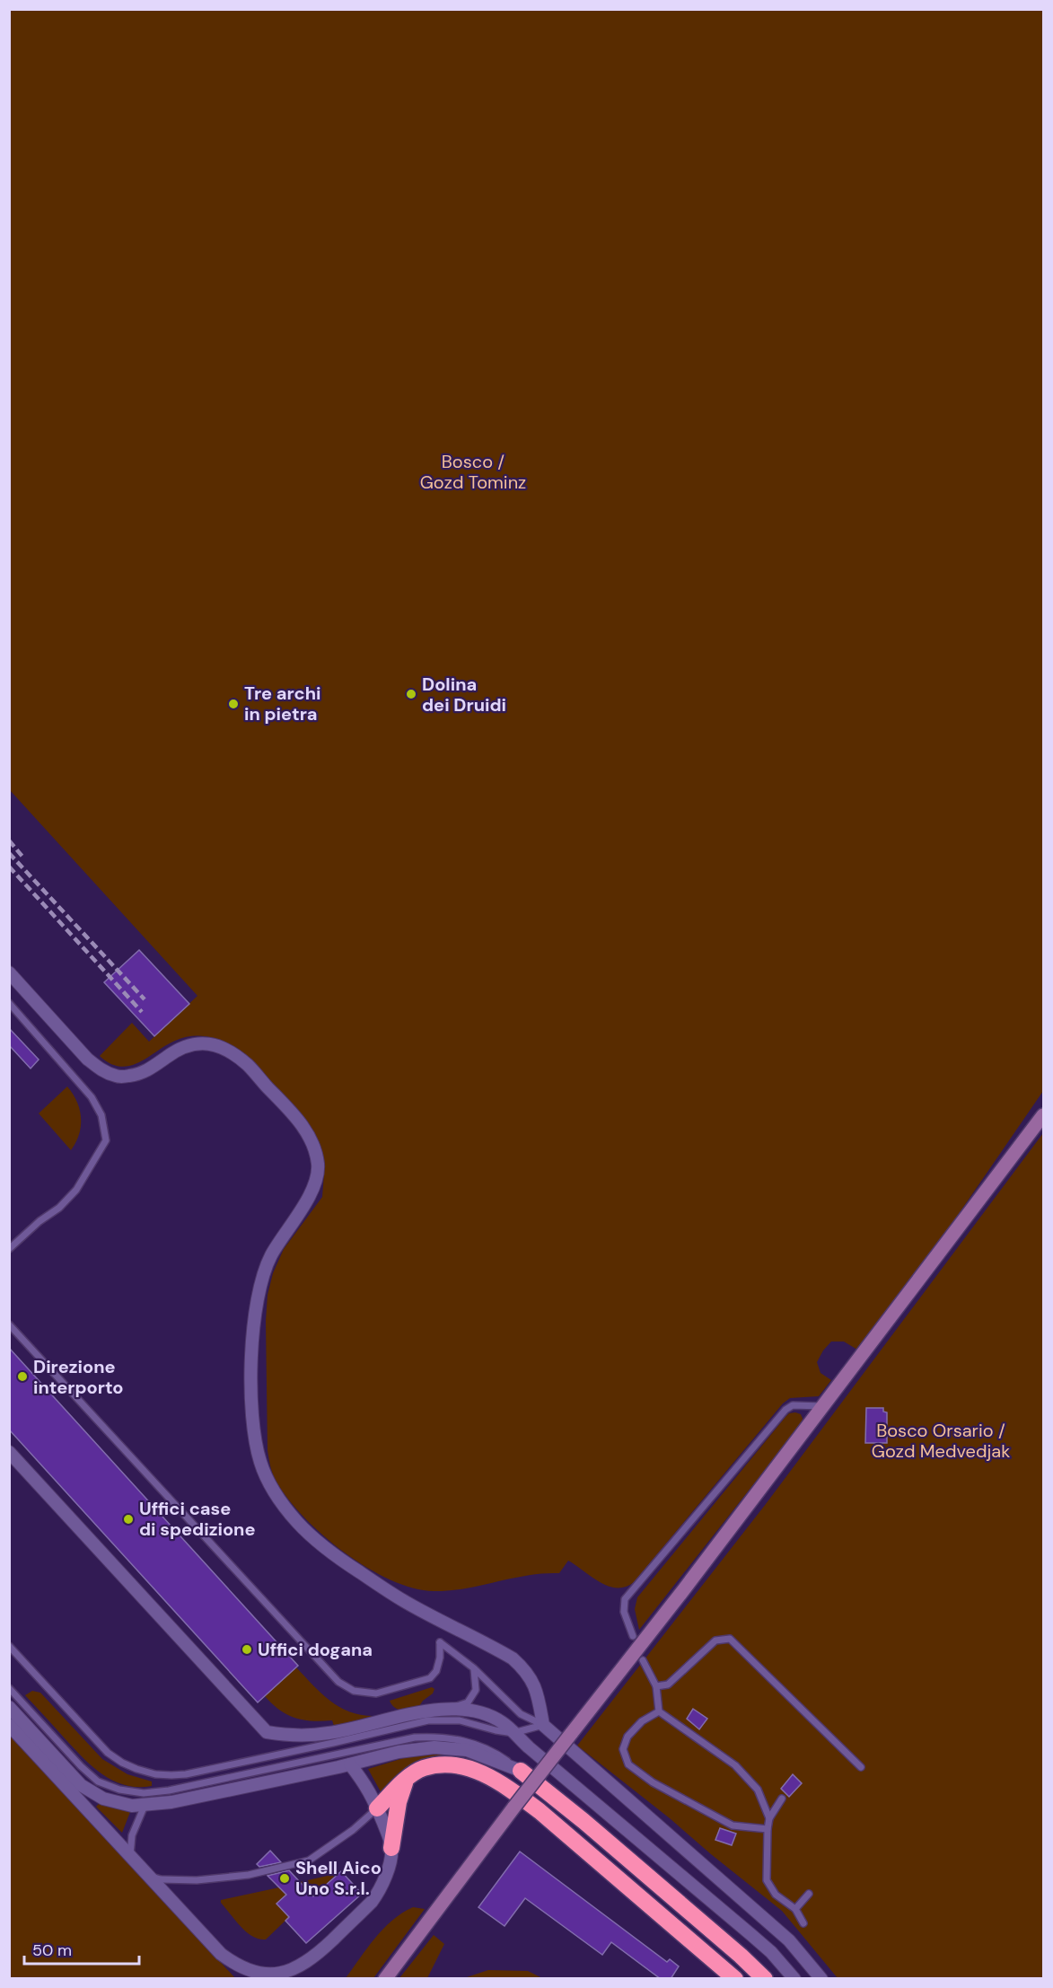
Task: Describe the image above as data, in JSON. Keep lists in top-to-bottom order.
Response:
{
  "parks": ["Bosco / Gozd Tominz", "Bosco Orsario / Gozd Medvedjak"],
  "places": [
    "Dolina dei Druidi",
    "Tre archi in pietra",
    "Direzione interporto",
    "Uffici case di spedizione",
    "Uffici dogana",
    "Shell Aico Uno S.r.l."
  ],
  "scale_bar": "50 m"
}
